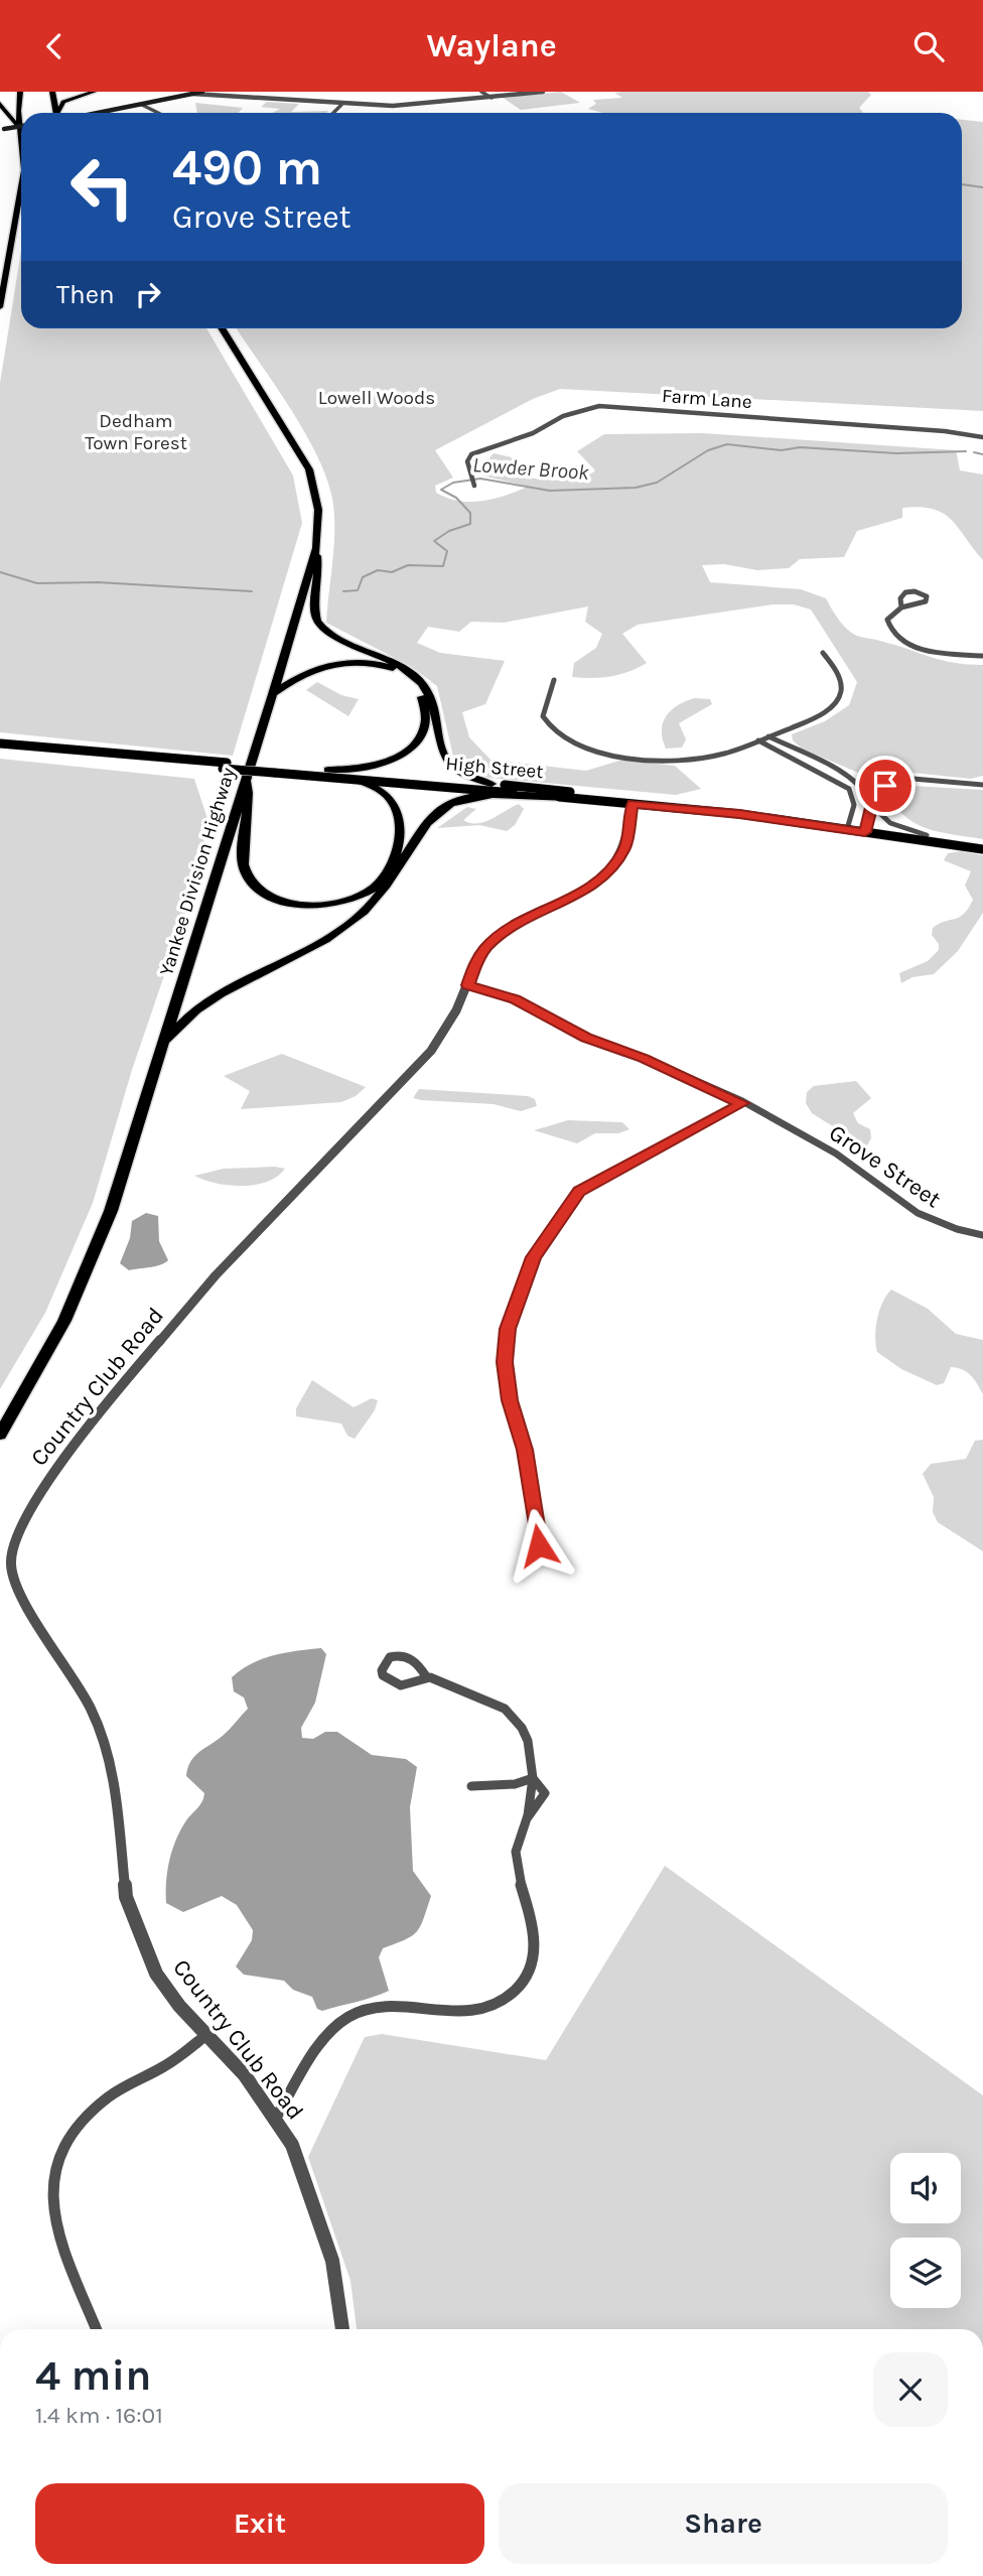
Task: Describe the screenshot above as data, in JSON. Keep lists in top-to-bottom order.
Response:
{
  "streets": {
    "highway": ["Yankee Division Highway"],
    "main road": ["High Street"],
    "street": ["Farm Lane", "Grove Street", "Country Club Road"]
  },
  "crossings": [
    ["Grove Street", "Country Club Road"]
  ],
  "water": ["Lowder Brook"],
  "parks": ["Lowell Woods", "Dedham Town Forest"],
  "page": {
    "header": "Waylane",
    "turn": ["490 m", "Grove Street"],
    "then": "Then",
    "heading": ["4 min", "1.4 km · 16:01"],
    "buttons": ["Exit", "Share"]
  }
}
